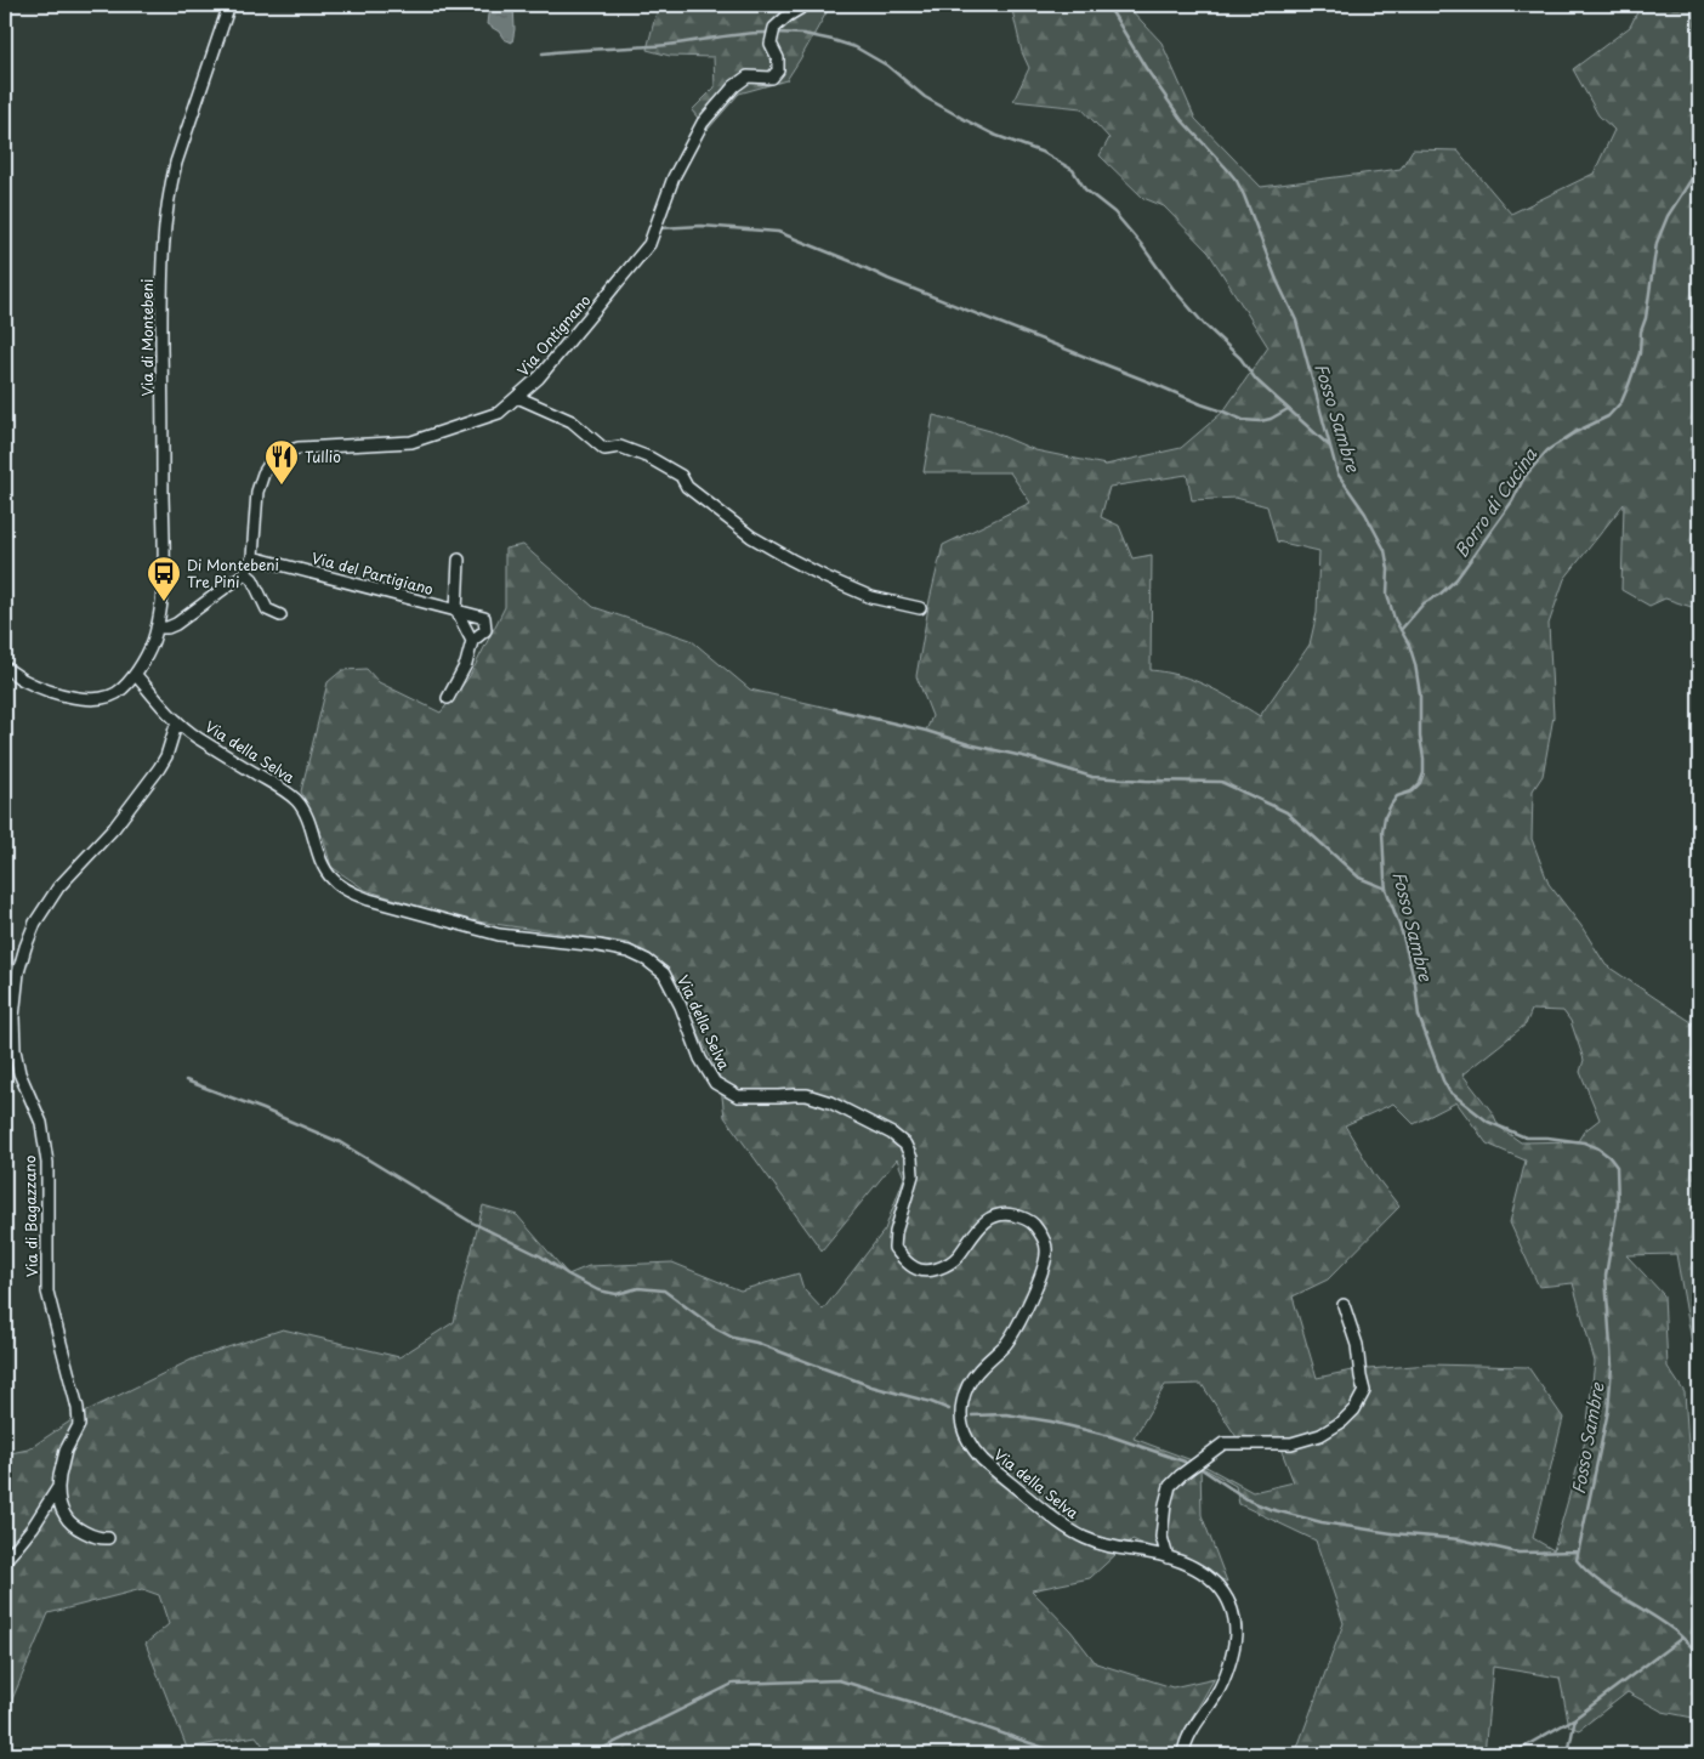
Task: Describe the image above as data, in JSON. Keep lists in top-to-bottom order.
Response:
{
  "streets": {
    "street": [
      "Via Ontignano",
      "Via di Montebeni",
      "Via del Partigiano",
      "Via della Selva",
      "Via di Bagazzano"
    ]
  },
  "crossings": [
    ["Via Ontignano", "Via di Montebeni"],
    ["Via Ontignano", "Via del Partigiano"],
    ["Via di Montebeni", "Via della Selva"],
    ["Via della Selva", "Via di Bagazzano"]
  ],
  "water": ["Fosso Sambre", "Borro di Cucina"],
  "places": {
    "restaurant": ["Tullio"],
    "bus stop": ["Di Montebeni Tre Pini"]
  }
}
